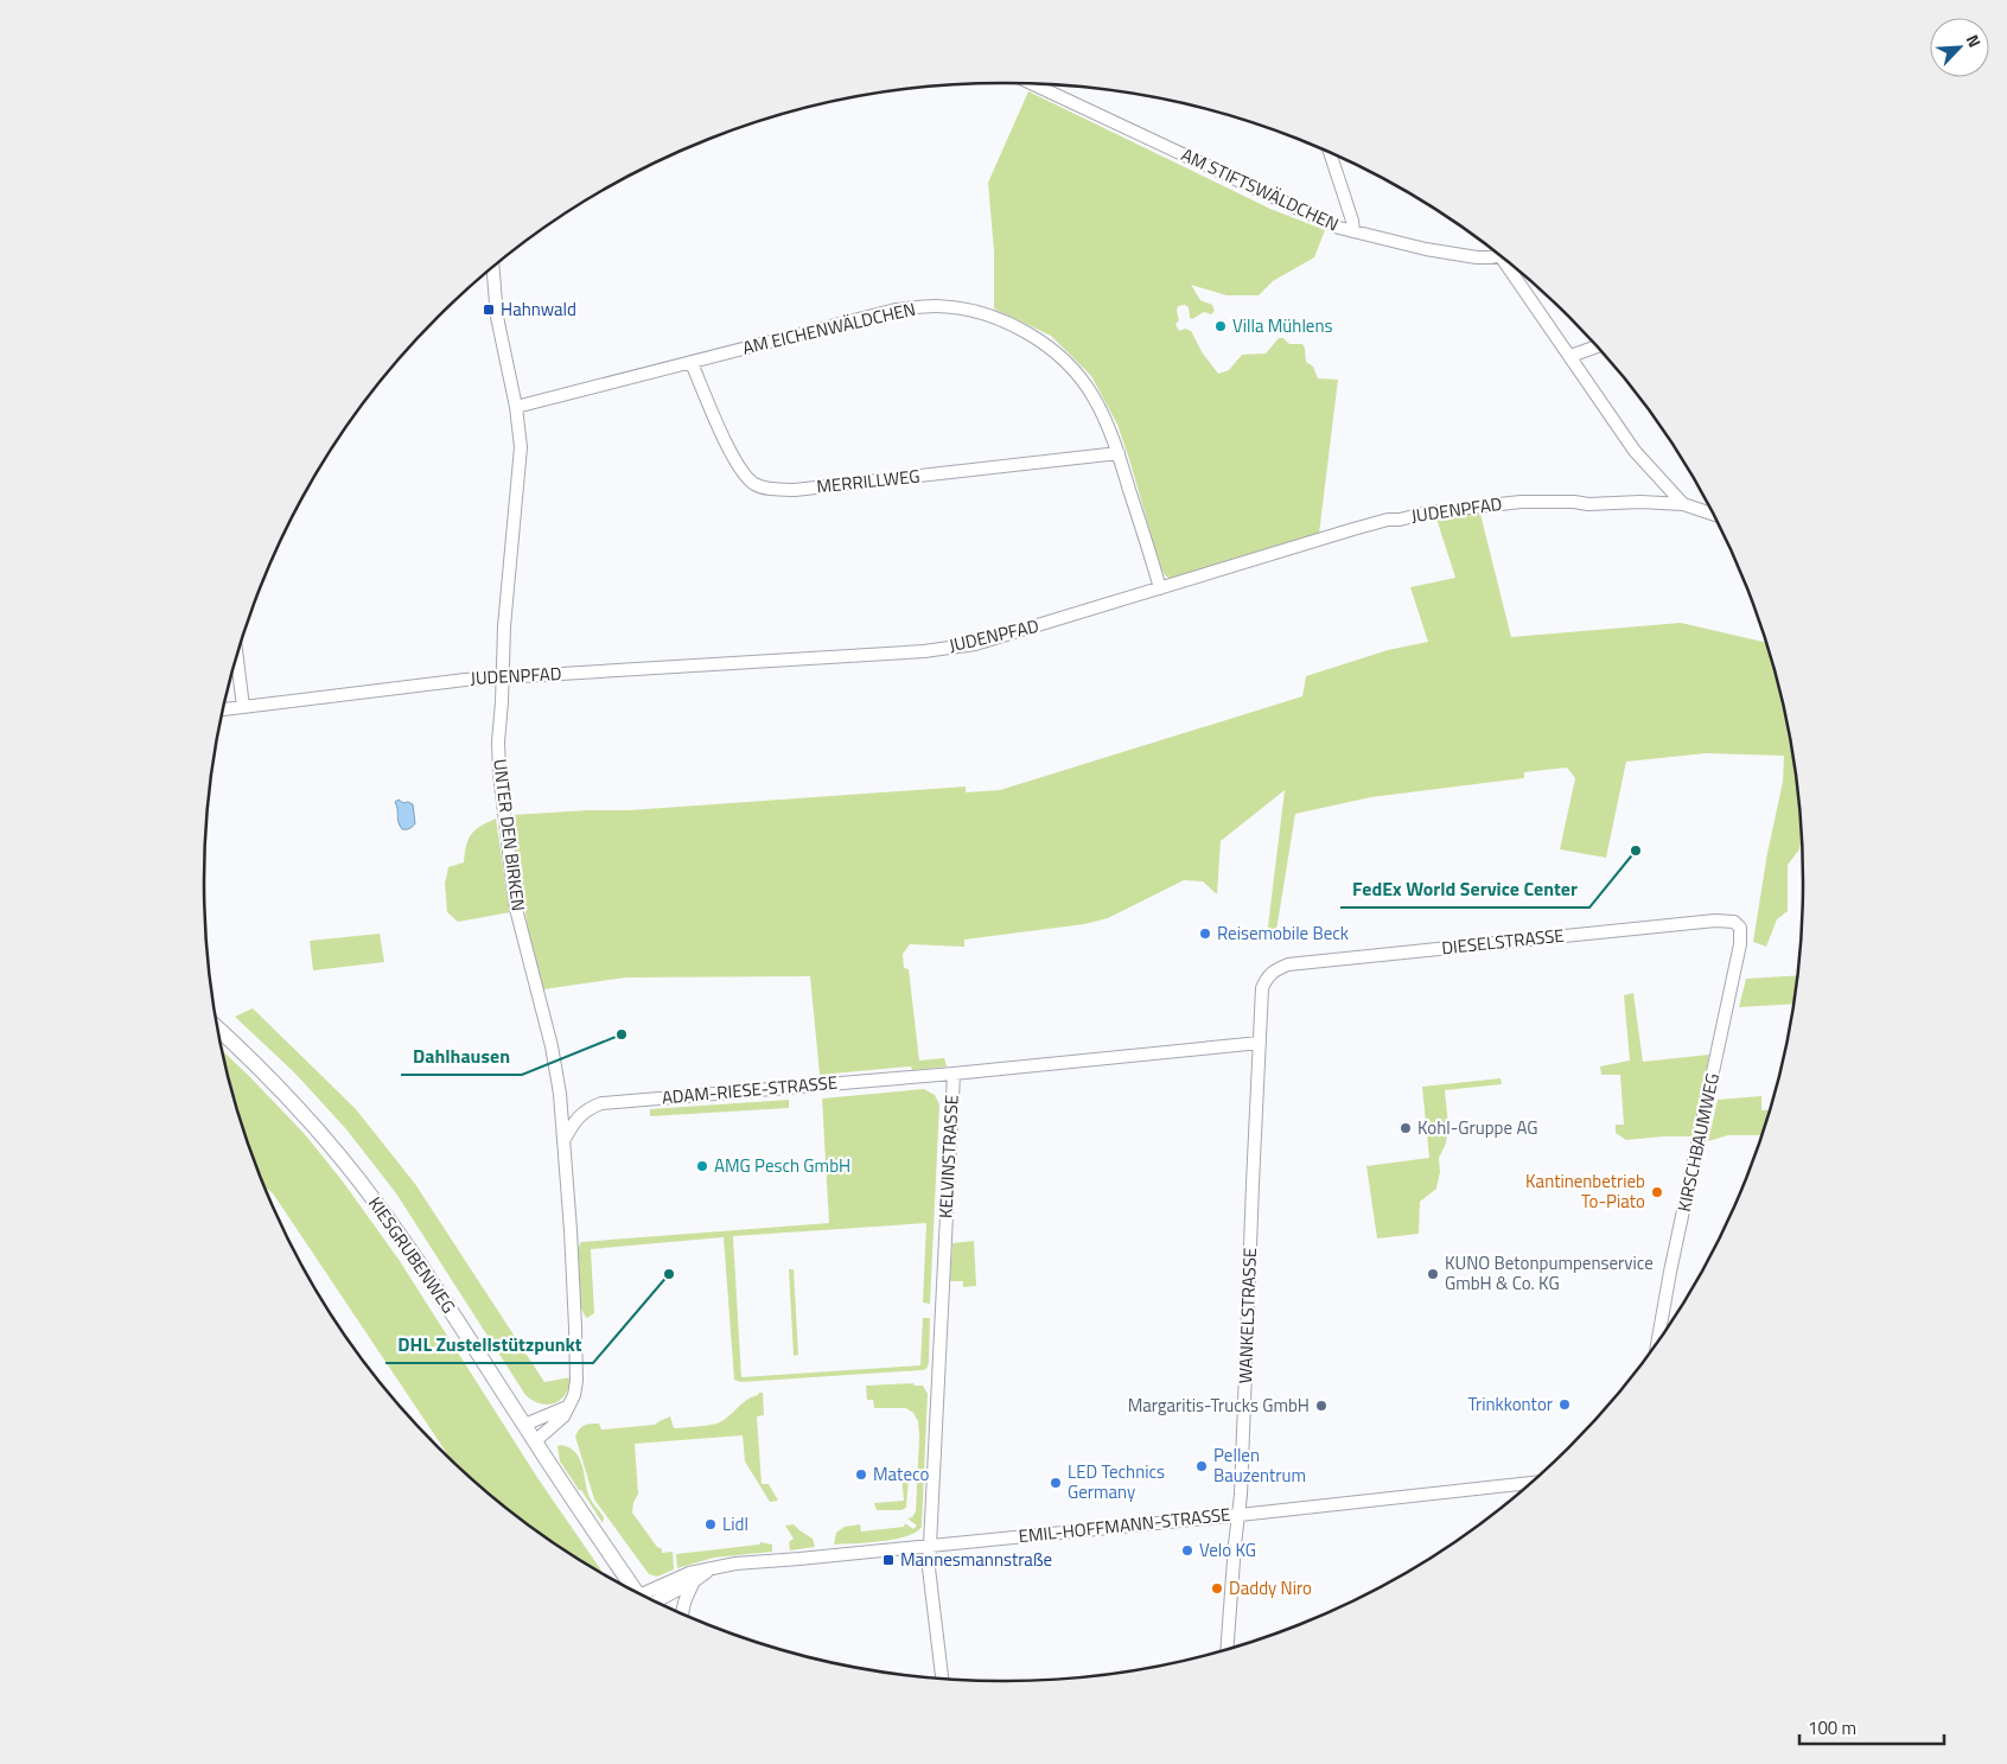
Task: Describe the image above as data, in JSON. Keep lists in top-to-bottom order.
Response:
{
  "streets": {
    "main road": ["KIESGRUBENWEG"],
    "street": [
      "AM STIFTSWÄLDCHEN",
      "AM EICHENWÄLDCHEN",
      "MERRILLWEG",
      "JUDENPFAD",
      "UNTER DEN BIRKEN",
      "DIESELSTRASSE",
      "ADAM-RIESE-STRASSE",
      "KIRSCHBAUMWEG",
      "KELVINSTRASSE",
      "WANKELSTRASSE",
      "EMIL-HOFFMANN-STRASSE"
    ]
  },
  "crossings": [
    ["AM STIFTSWÄLDCHEN", "JUDENPFAD"],
    ["AM EICHENWÄLDCHEN", "MERRILLWEG"],
    ["AM EICHENWÄLDCHEN", "JUDENPFAD"],
    ["AM EICHENWÄLDCHEN", "UNTER DEN BIRKEN"],
    ["JUDENPFAD", "UNTER DEN BIRKEN"],
    ["UNTER DEN BIRKEN", "ADAM-RIESE-STRASSE"],
    ["UNTER DEN BIRKEN", "KIESGRUBENWEG"],
    ["DIESELSTRASSE", "KIRSCHBAUMWEG"],
    ["DIESELSTRASSE", "WANKELSTRASSE"],
    ["ADAM-RIESE-STRASSE", "KELVINSTRASSE"],
    ["KELVINSTRASSE", "WANKELSTRASSE"],
    ["KELVINSTRASSE", "EMIL-HOFFMANN-STRASSE"],
    ["WANKELSTRASSE", "EMIL-HOFFMANN-STRASSE"]
  ],
  "places": {
    "transit": ["Hahnwald", "Mannesmannstraße"],
    "other": [
      "Villa Mühlens",
      "FedEx World Service Center",
      "Reisemobile Beck",
      "Dahlhausen",
      "Kohl-Gruppe AG",
      "AMG Pesch GmbH",
      "Kantinenbetrieb To-Piato",
      "DHL Zustellstützpunkt",
      "KUNO Betonpumpenservice GmbH & Co. KG",
      "Trinkkontor",
      "Margaritis-Trucks GmbH",
      "Pellen Bauzentrum",
      "Mateco",
      "LED Technics Germany",
      "Lidl",
      "Velo KG",
      "Daddy Niro"
    ]
  },
  "scale_bar": "100 m",
  "north": "top right"
}
